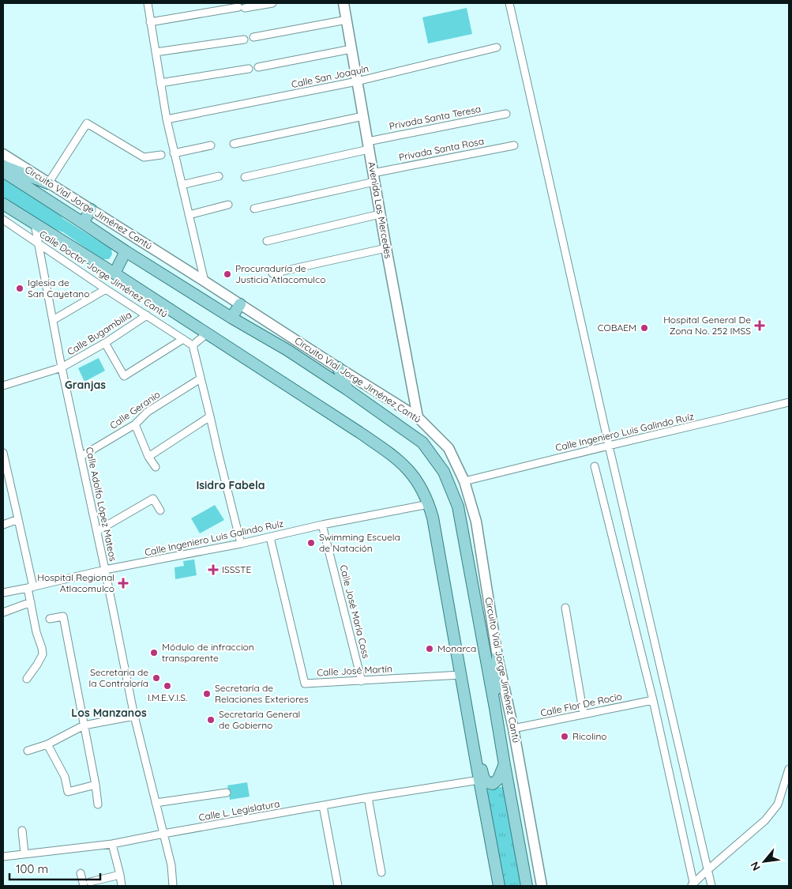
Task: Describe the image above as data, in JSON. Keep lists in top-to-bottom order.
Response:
{
  "streets": {
    "main road": ["Circuito Vial Jorge Jiménez Cantú"],
    "street": [
      "Calle San Joaquín",
      "Privada Santa Teresa",
      "Privada Santa Rosa",
      "Avenida Las Mercedes",
      "Calle Doctor Jorge Jiménez Cantú",
      "Calle Bugambilia",
      "Calle Geranio",
      "Calle Ingeniero Luis Galindo Ruíz",
      "Calle Adolfo López Mateos",
      "Calle José María Coss",
      "Calle José Martín",
      "Calle Flor De Rocío",
      "Calle L. Legislatura"
    ]
  },
  "crossings": [
    ["Calle San Joaquín", "Avenida Las Mercedes"],
    ["Privada Santa Teresa", "Avenida Las Mercedes"],
    ["Privada Santa Rosa", "Avenida Las Mercedes"],
    ["Circuito Vial Jorge Jiménez Cantú", "Avenida Las Mercedes"],
    ["Circuito Vial Jorge Jiménez Cantú", "Calle Ingeniero Luis Galindo Ruíz"],
    ["Circuito Vial Jorge Jiménez Cantú", "Calle Flor De Rocío"],
    ["Calle Doctor Jorge Jiménez Cantú", "Calle Bugambilia"],
    ["Calle Doctor Jorge Jiménez Cantú", "Calle Adolfo López Mateos"],
    ["Calle Bugambilia", "Calle Adolfo López Mateos"],
    ["Calle Geranio", "Calle Adolfo López Mateos"],
    ["Calle Ingeniero Luis Galindo Ruíz", "Calle Adolfo López Mateos"],
    ["Calle Ingeniero Luis Galindo Ruíz", "Calle José María Coss"],
    ["Calle Ingeniero Luis Galindo Ruíz", "Calle José Martín"],
    ["Calle Adolfo López Mateos", "Calle L. Legislatura"],
    ["Calle José María Coss", "Calle José Martín"]
  ],
  "districts": ["Granjas", "Isidro Fabela", "Los Manzanos"],
  "places": {
    "other": [
      "Procuraduría de Justicia Atlacomulco",
      "Iglesia de San Cayetano",
      "COBAEM",
      "Swimming Escuela de Natación",
      "Monarca",
      "Módulo de infraccion transparente",
      "Secretaria de la Contraloría",
      "I.M.E.V.I.S.",
      "Secretaría de Relaciones Exteriores",
      "Secretaría General de Gobierno",
      "Ricolino"
    ],
    "health": ["Hospital General De Zona No. 252 IMSS", "ISSSTE", "Hospital Regional Atlacomulco"]
  },
  "scale_bar": "100 m",
  "north": "bottom left"
}
